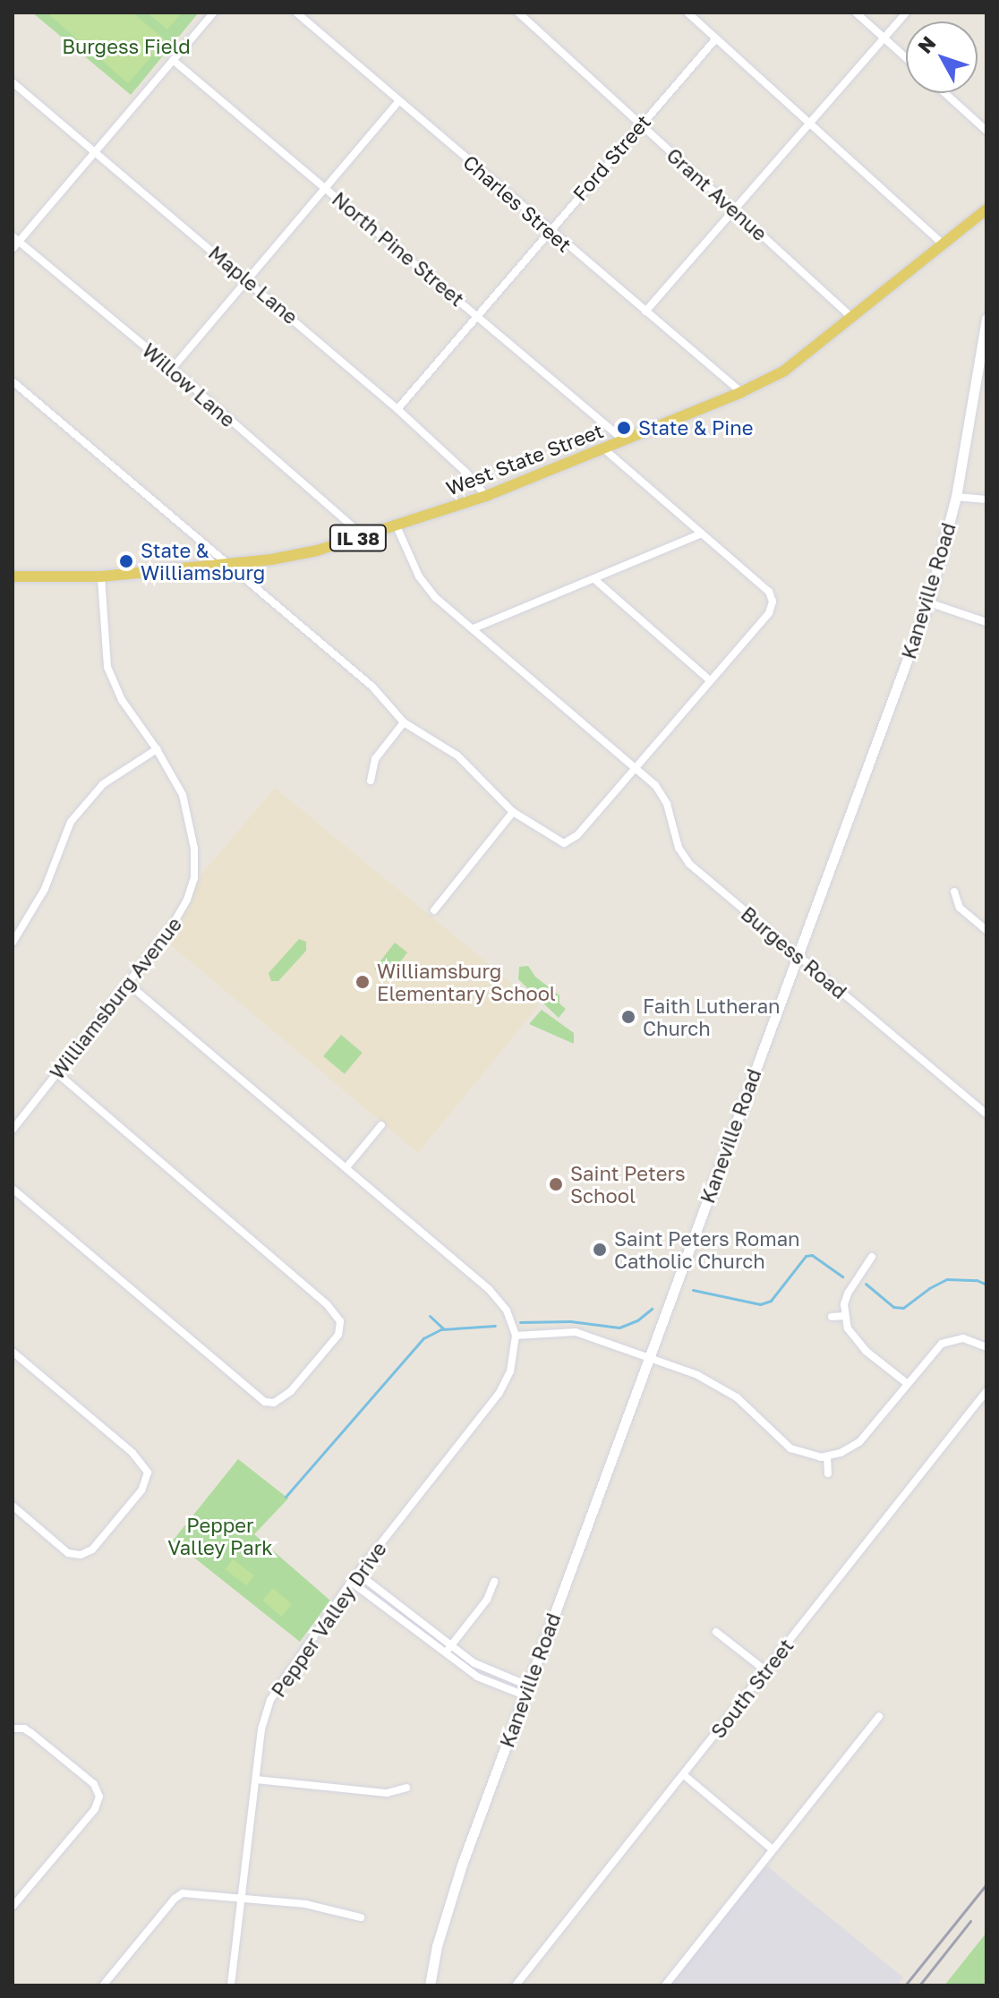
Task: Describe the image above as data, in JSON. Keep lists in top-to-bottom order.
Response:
{
  "streets": {
    "main road": ["West State Street", "IL 38", "Kaneville Road"],
    "street": [
      "Ford Street",
      "Grant Avenue",
      "Charles Street",
      "North Pine Street",
      "Maple Lane",
      "Willow Lane",
      "Burgess Road",
      "Williamsburg Avenue",
      "Pepper Valley Drive",
      "South Street"
    ]
  },
  "crossings": [
    ["Ford Street", "Grant Avenue"],
    ["Ford Street", "Charles Street"],
    ["Ford Street", "North Pine Street"],
    ["Ford Street", "Maple Lane"],
    ["Grant Avenue", "West State Street"],
    ["Charles Street", "West State Street"],
    ["North Pine Street", "West State Street"],
    ["Maple Lane", "West State Street"],
    ["Willow Lane", "West State Street"],
    ["West State Street", "Burgess Road"],
    ["West State Street", "Williamsburg Avenue"],
    ["Kaneville Road", "Burgess Road"]
  ],
  "parks": ["Burgess Field", "Pepper Valley Park"],
  "places": [
    "State & Pine",
    "State & Williamsburg",
    "Williamsburg Elementary School",
    "Faith Lutheran Church",
    "Saint Peters School",
    "Saint Peters Roman Catholic Church"
  ],
  "north": "top left"
}
